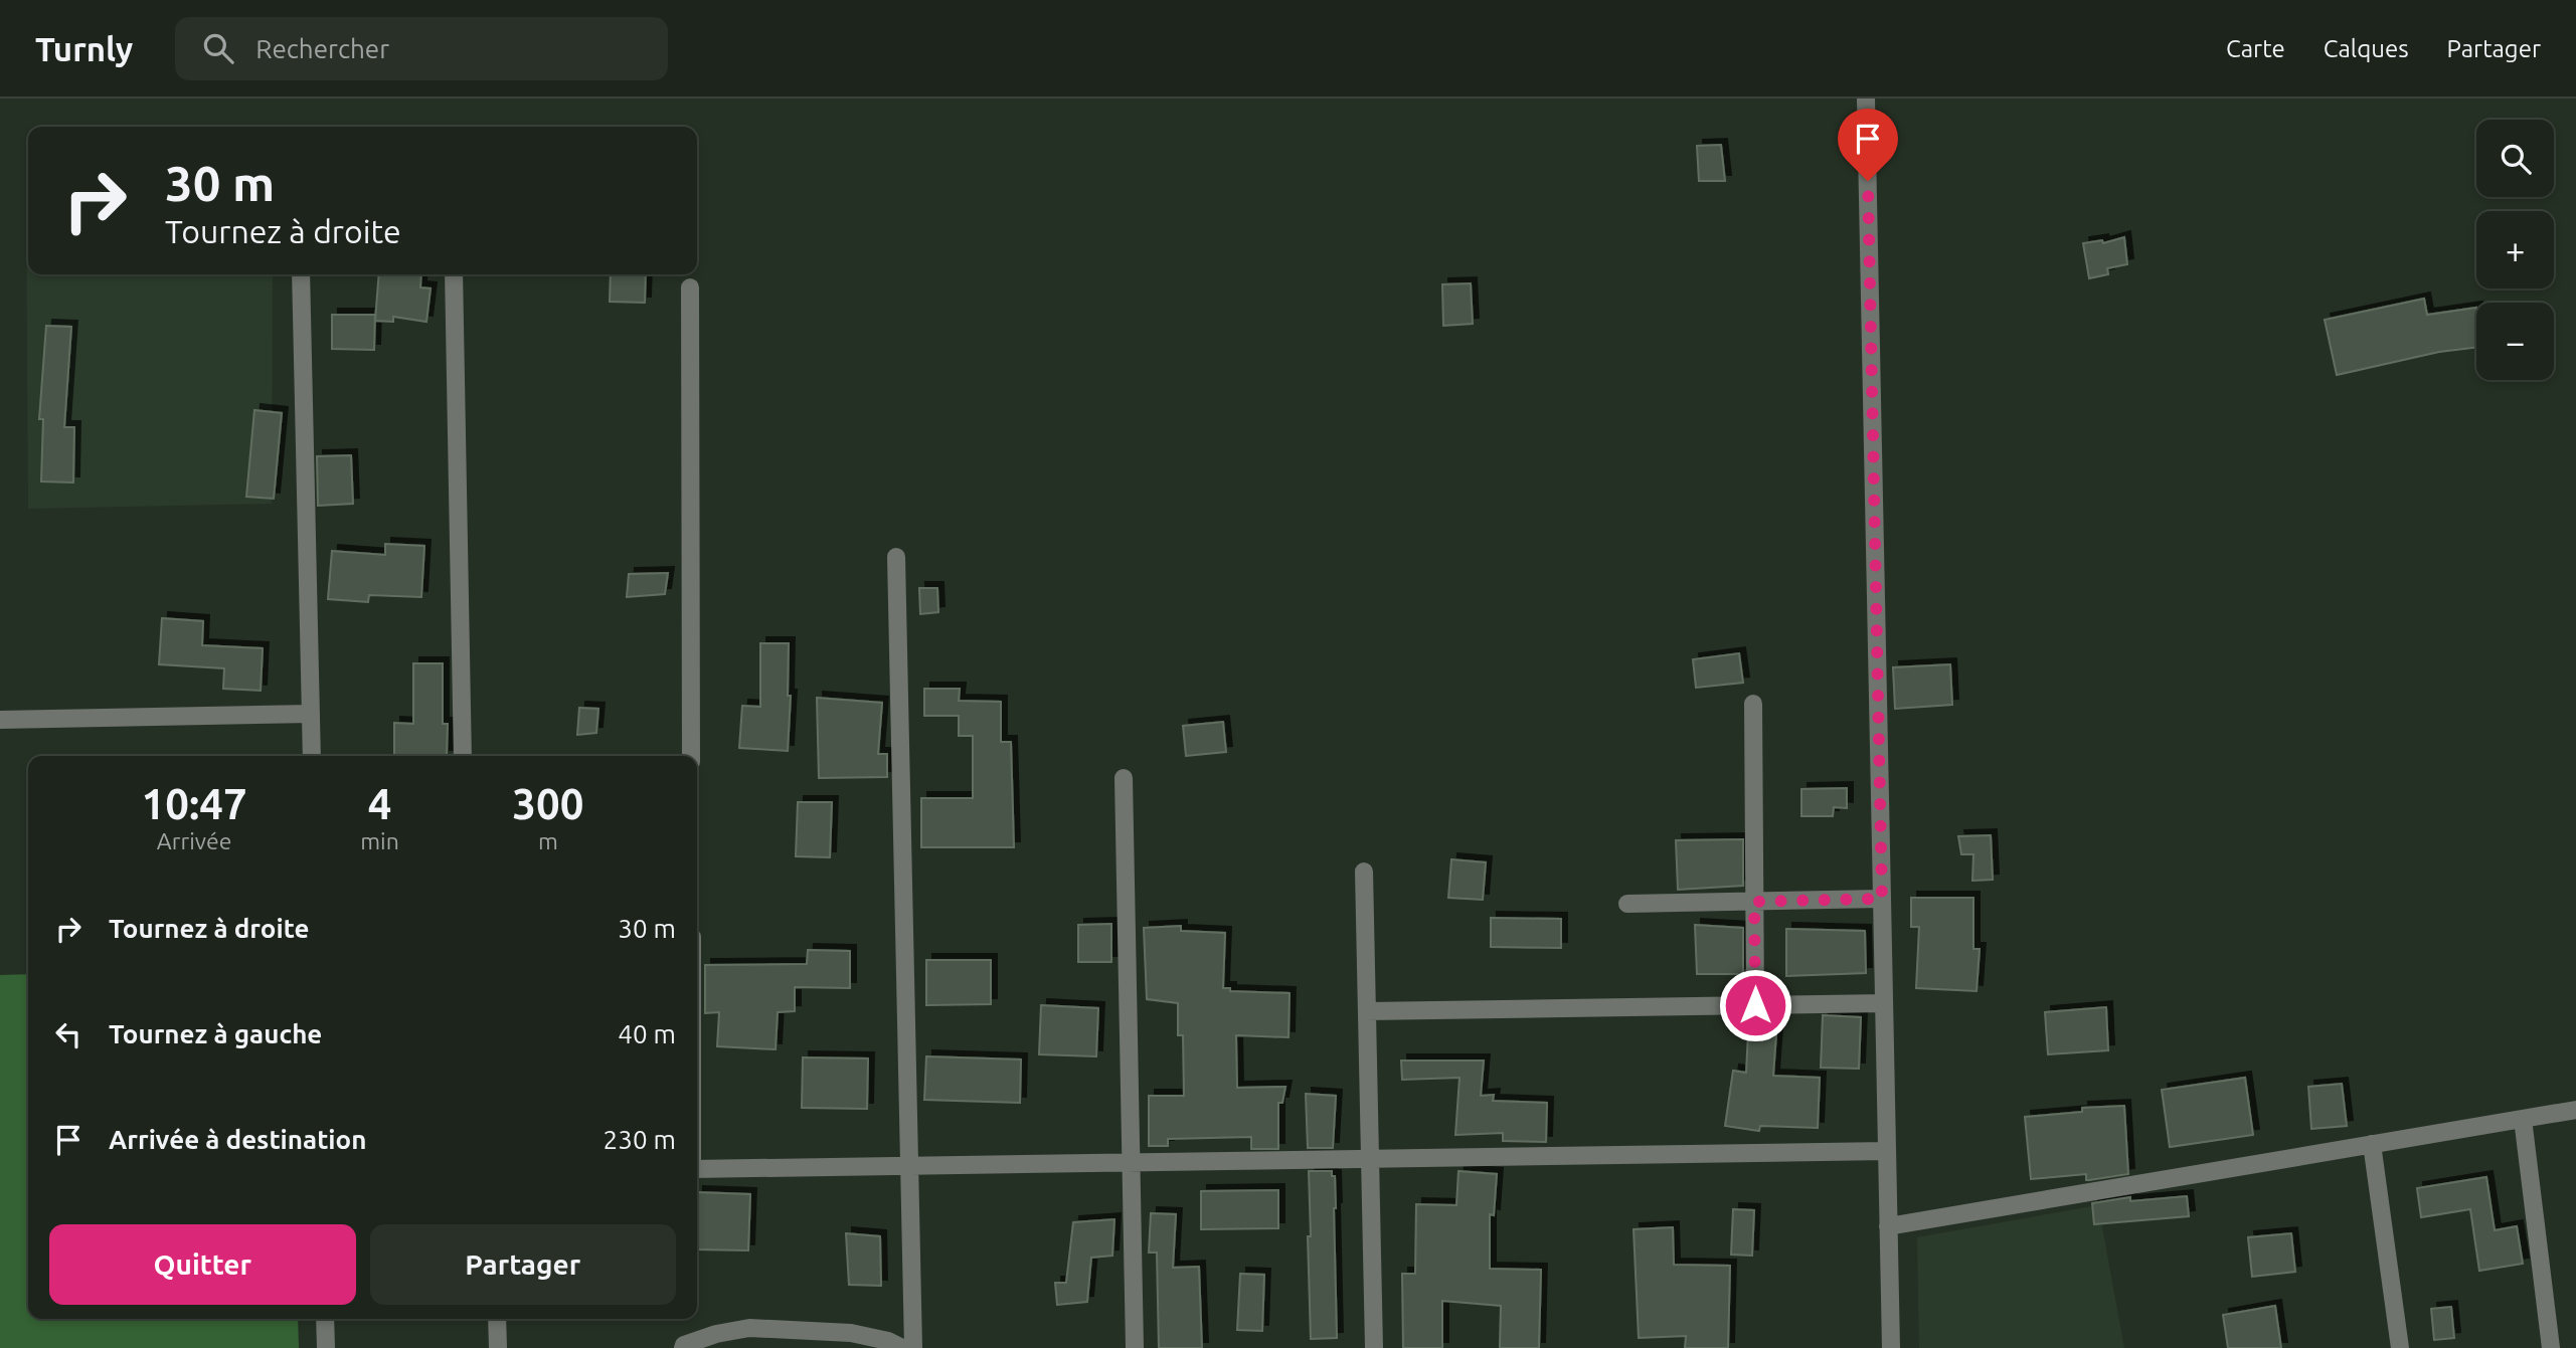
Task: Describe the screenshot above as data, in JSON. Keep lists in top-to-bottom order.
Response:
{
  "page": {
    "header": "Turnly",
    "search": "Rechercher",
    "nav": ["Carte", "Calques", "Partager"],
    "map_buttons": ["+", "−"],
    "turn": ["30 m", "Tournez à droite"],
    "eta": [
      "10:47",
      "Arrivée",
      "4",
      "min",
      "300",
      "m"
    ],
    "list": [
      {
        "name": "Tournez à droite",
        "value": "30 m"
      },
      {
        "name": "Tournez à gauche",
        "value": "40 m"
      },
      {
        "name": "Arrivée à destination",
        "value": "230 m"
      }
    ],
    "buttons": ["Quitter", "Partager"]
  }
}
